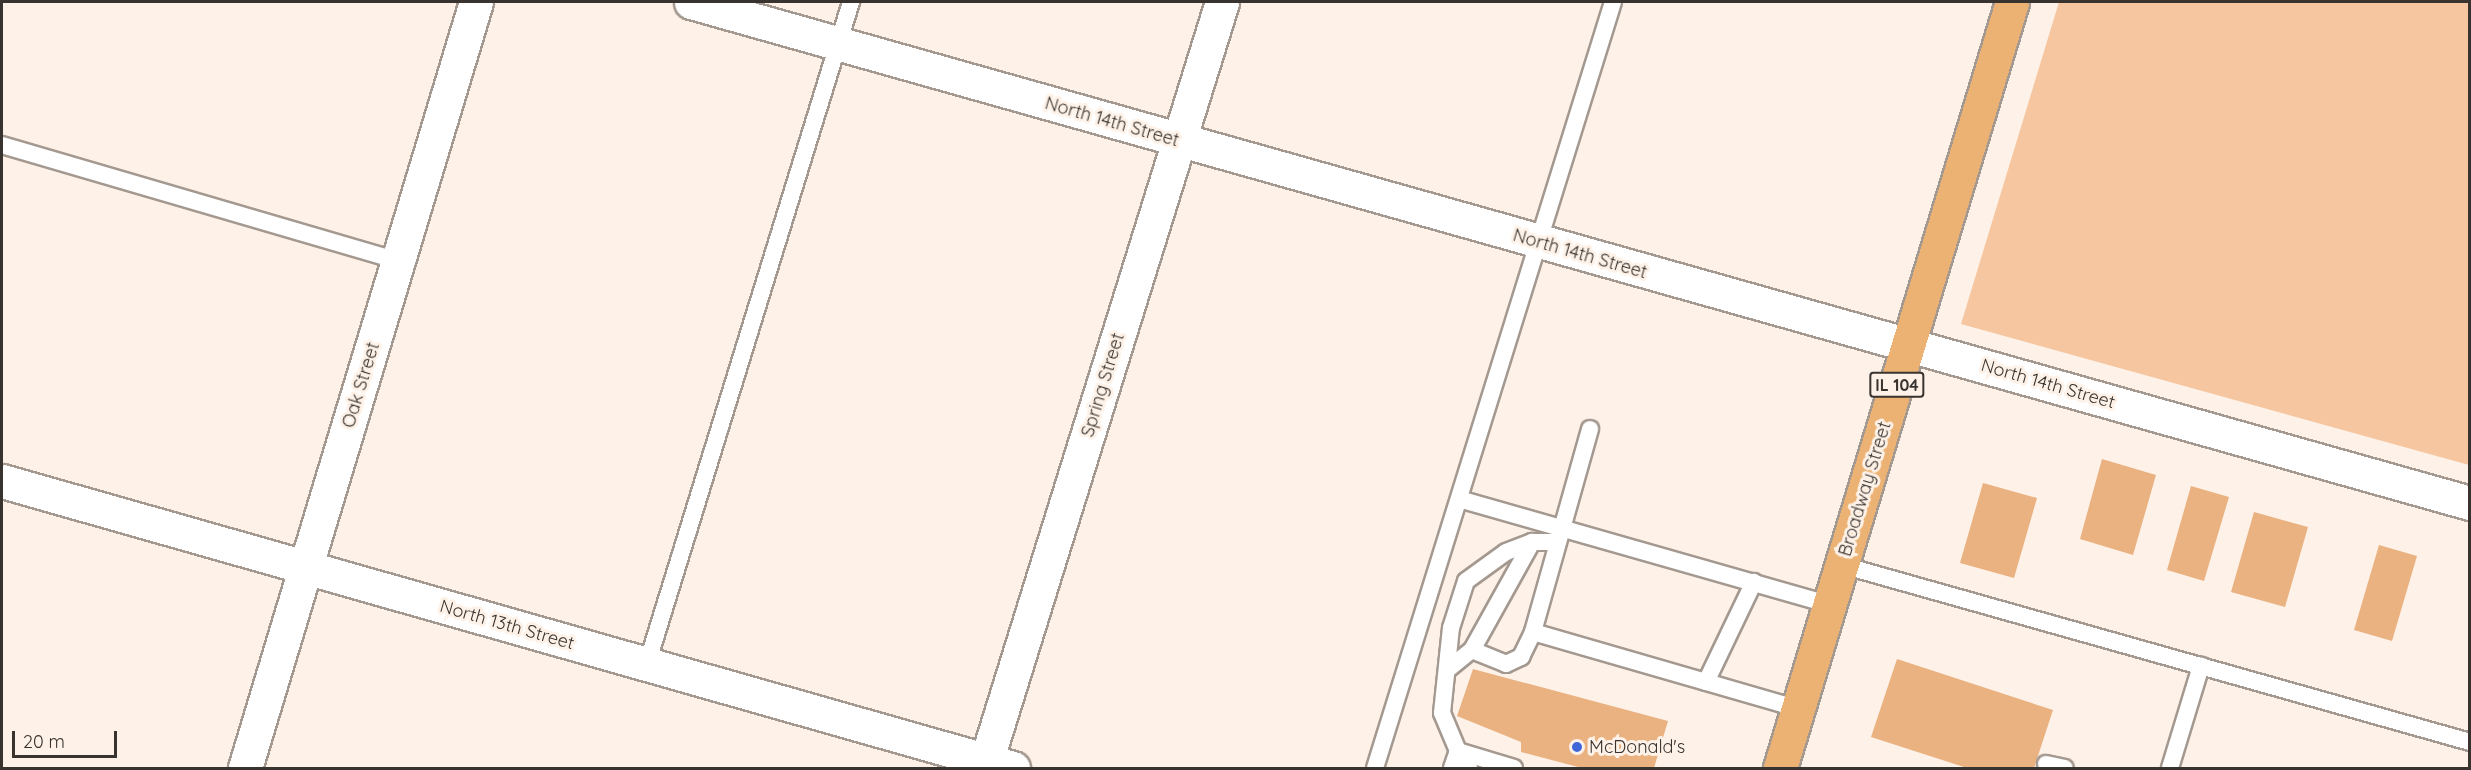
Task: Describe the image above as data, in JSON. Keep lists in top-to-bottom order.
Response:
{
  "streets": {
    "main road": ["IL 104", "Broadway Street"],
    "street": [
      "North 14th Street",
      "Oak Street",
      "Spring Street",
      "North 13th Street"
    ]
  },
  "crossings": [
    ["North 14th Street", "Spring Street"],
    ["North 14th Street", "Broadway Street"],
    ["Oak Street", "North 13th Street"],
    ["Spring Street", "North 13th Street"]
  ],
  "places": ["McDonald's"],
  "scale_bar": "20 m"
}
